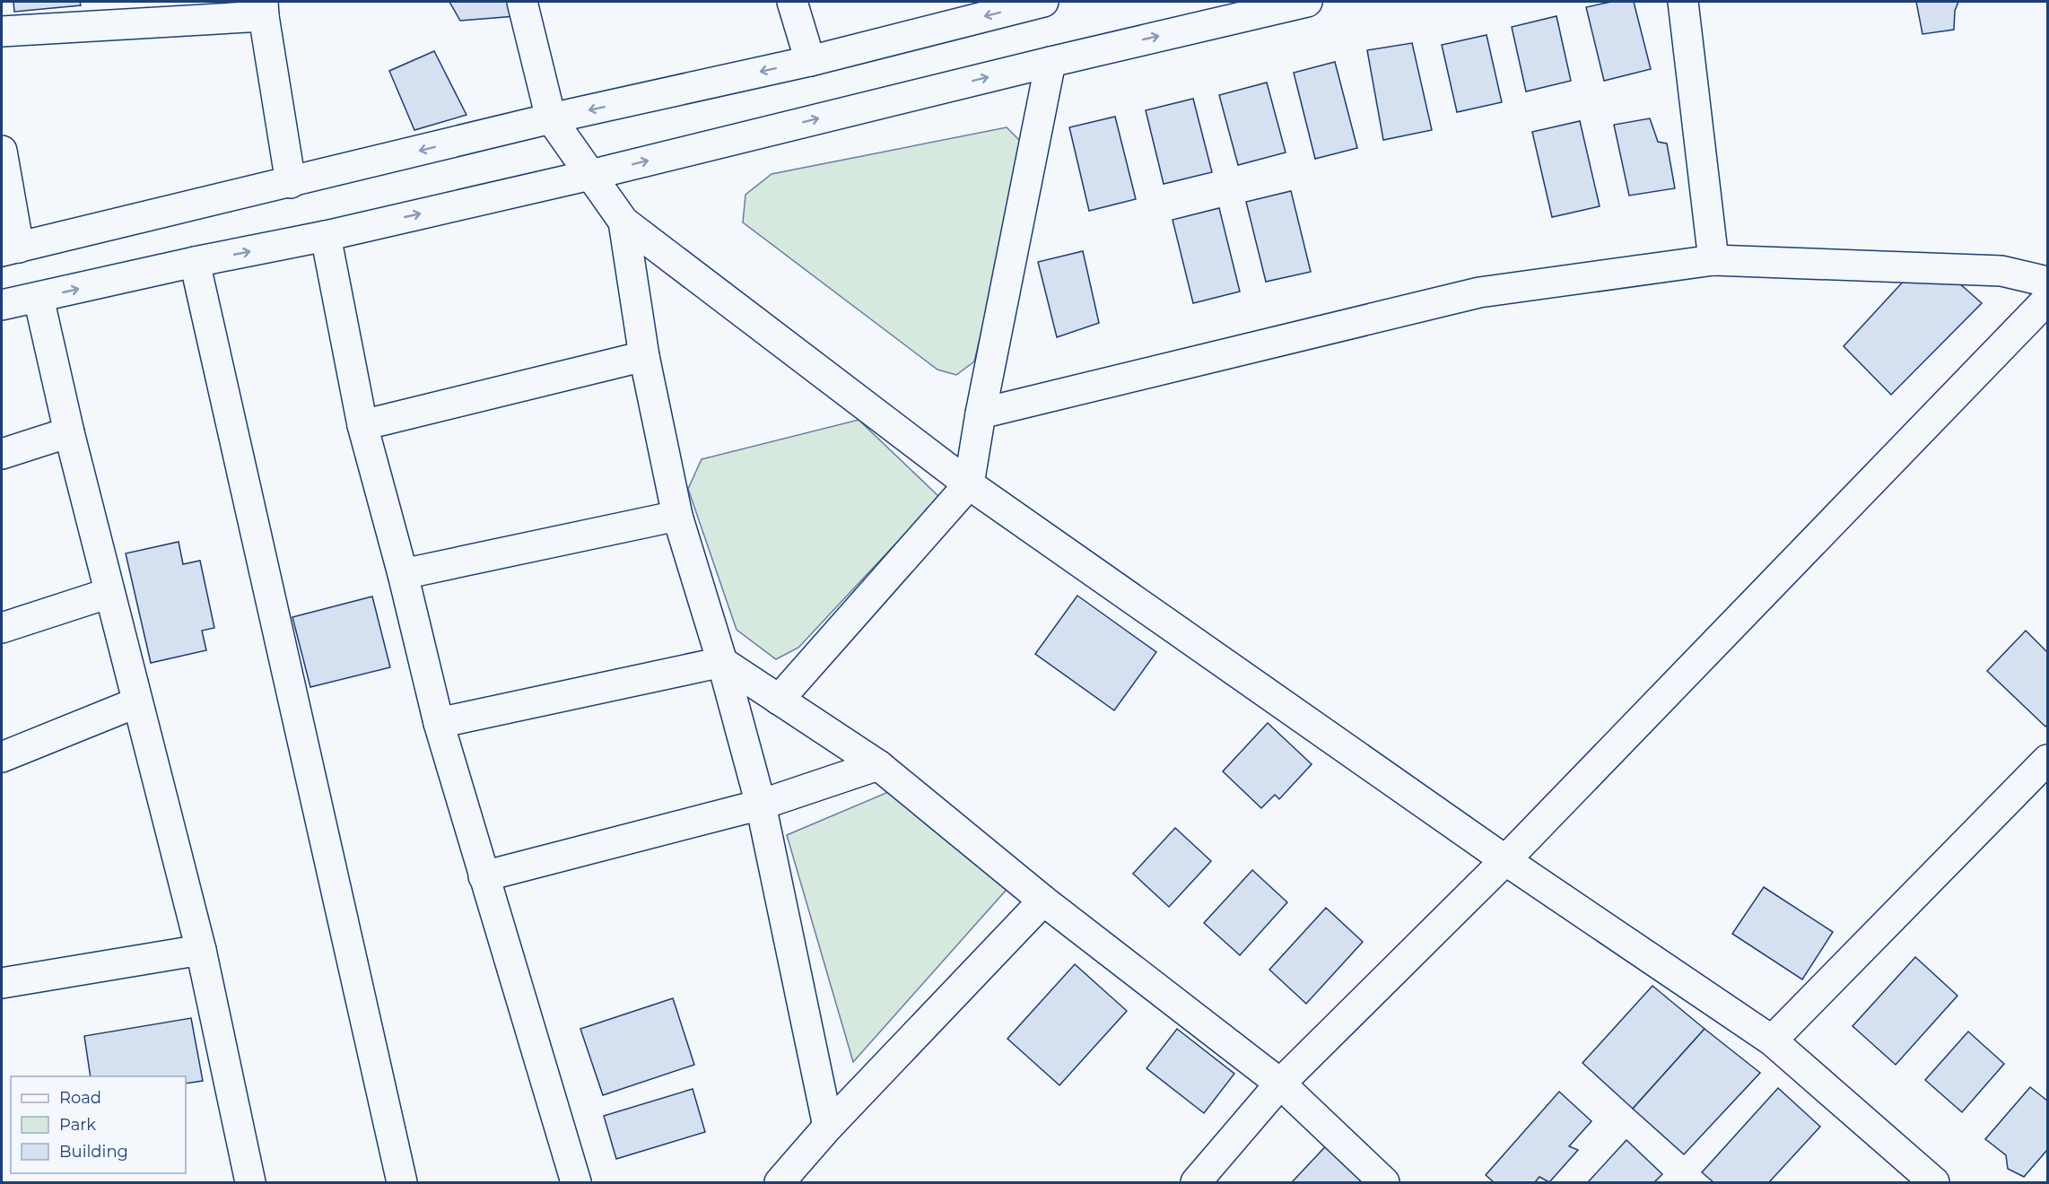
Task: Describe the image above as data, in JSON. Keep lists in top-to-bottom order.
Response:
{
  "legend": ["Road", "Park", "Building"]
}
